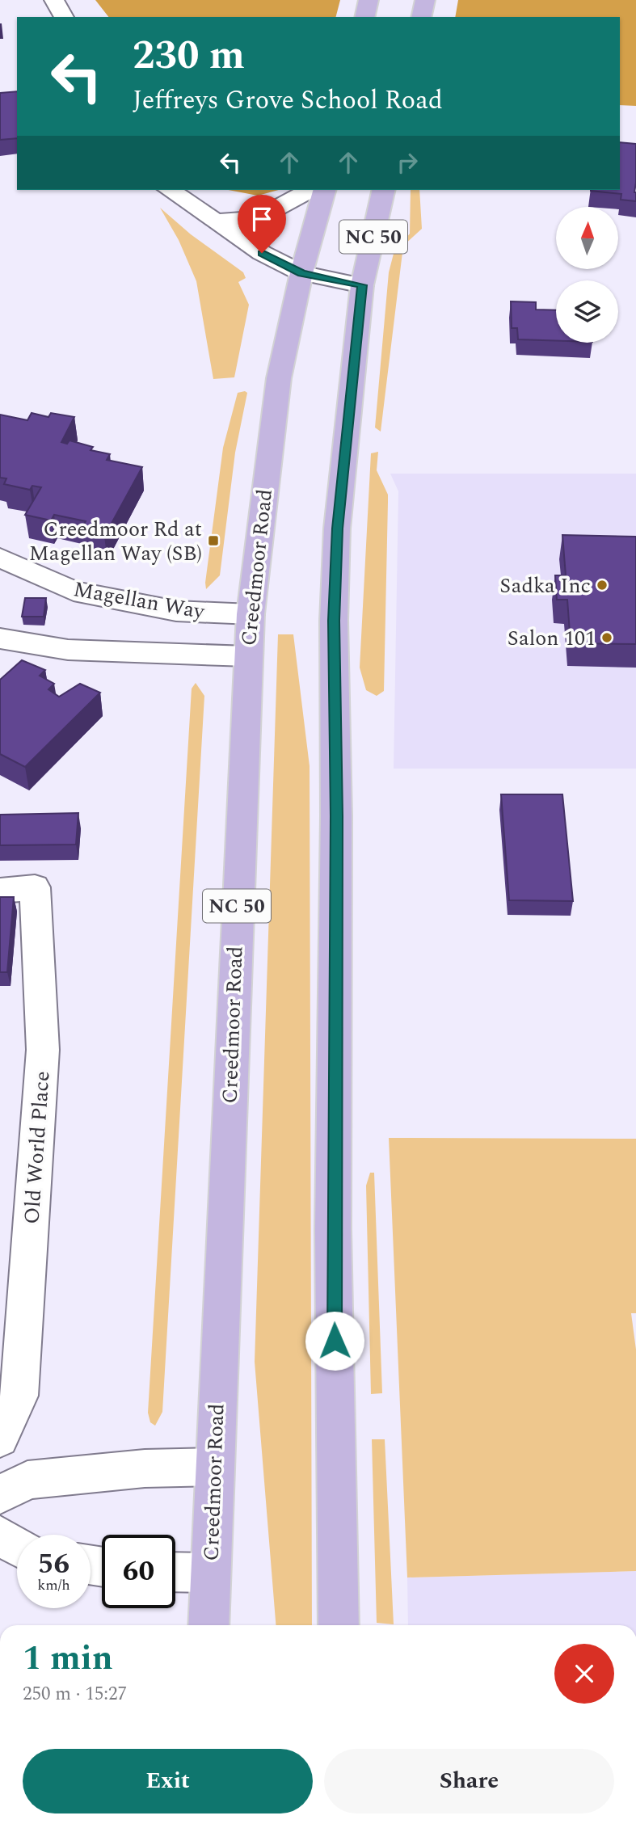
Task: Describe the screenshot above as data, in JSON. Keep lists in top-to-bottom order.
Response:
{
  "streets": {
    "main road": ["NC 50", "Creedmoor Road"],
    "street": ["Magellan Way", "Old World Place"]
  },
  "crossings": [
    ["Creedmoor Road", "Magellan Way"]
  ],
  "places": {
    "transit": ["Creedmoor Rd at Magellan Way (SB)"],
    "other": ["Sadka Inc", "Salon 101"]
  },
  "north": "top",
  "page": {
    "turn": ["230 m", "Jeffreys Grove School Road"],
    "speed": "56 km/h",
    "limit": "60",
    "heading": ["1 min", "250 m · 15:27"],
    "buttons": ["Exit", "Share"]
  }
}
